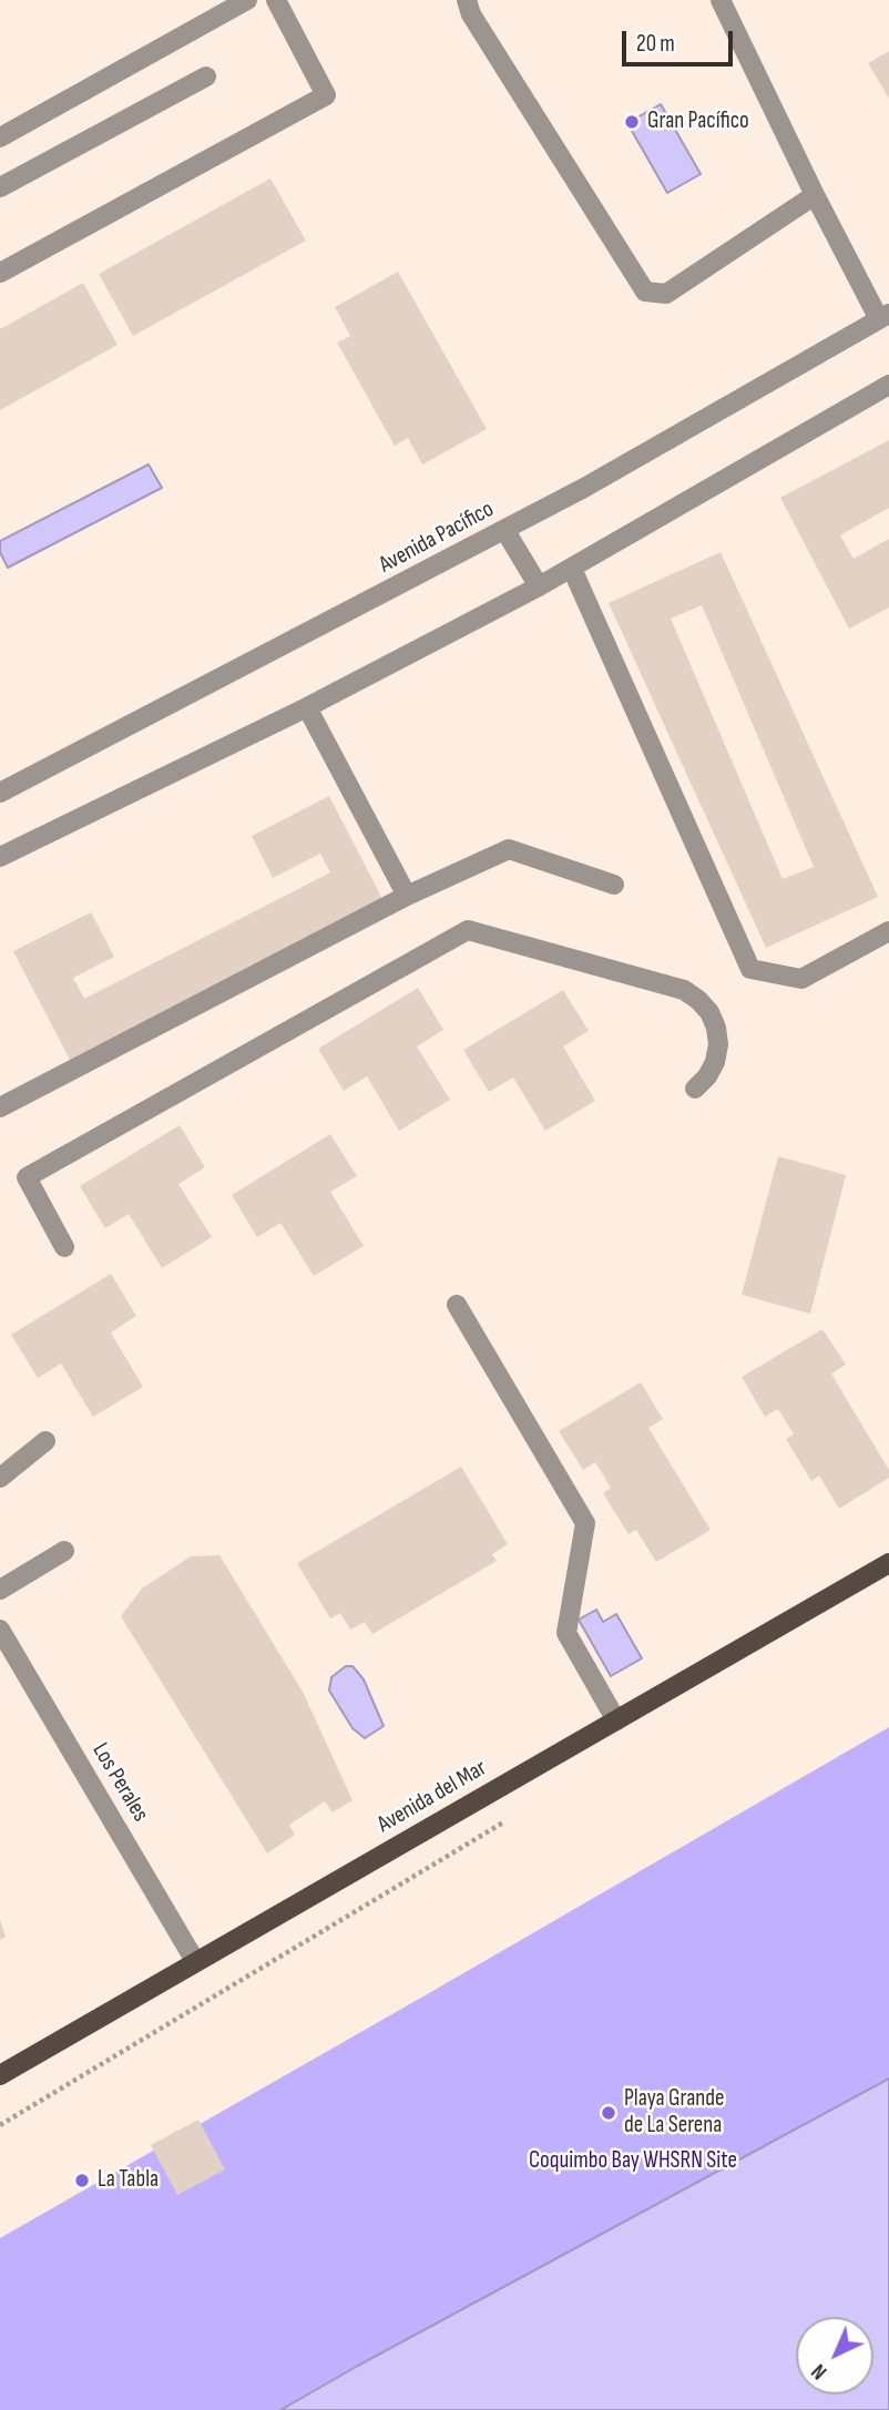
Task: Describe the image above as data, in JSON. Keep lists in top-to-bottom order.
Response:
{
  "streets": {
    "main road": ["Avenida del Mar"],
    "street": ["Avenida Pacífico", "Los Perales"]
  },
  "crossings": [
    ["Los Perales", "Avenida del Mar"]
  ],
  "parks": ["Coquimbo Bay WHSRN Site"],
  "places": ["Gran Pacífico", "Playa Grande de La Serena", "La Tabla"],
  "scale_bar": "20 m",
  "north": "bottom left"
}
